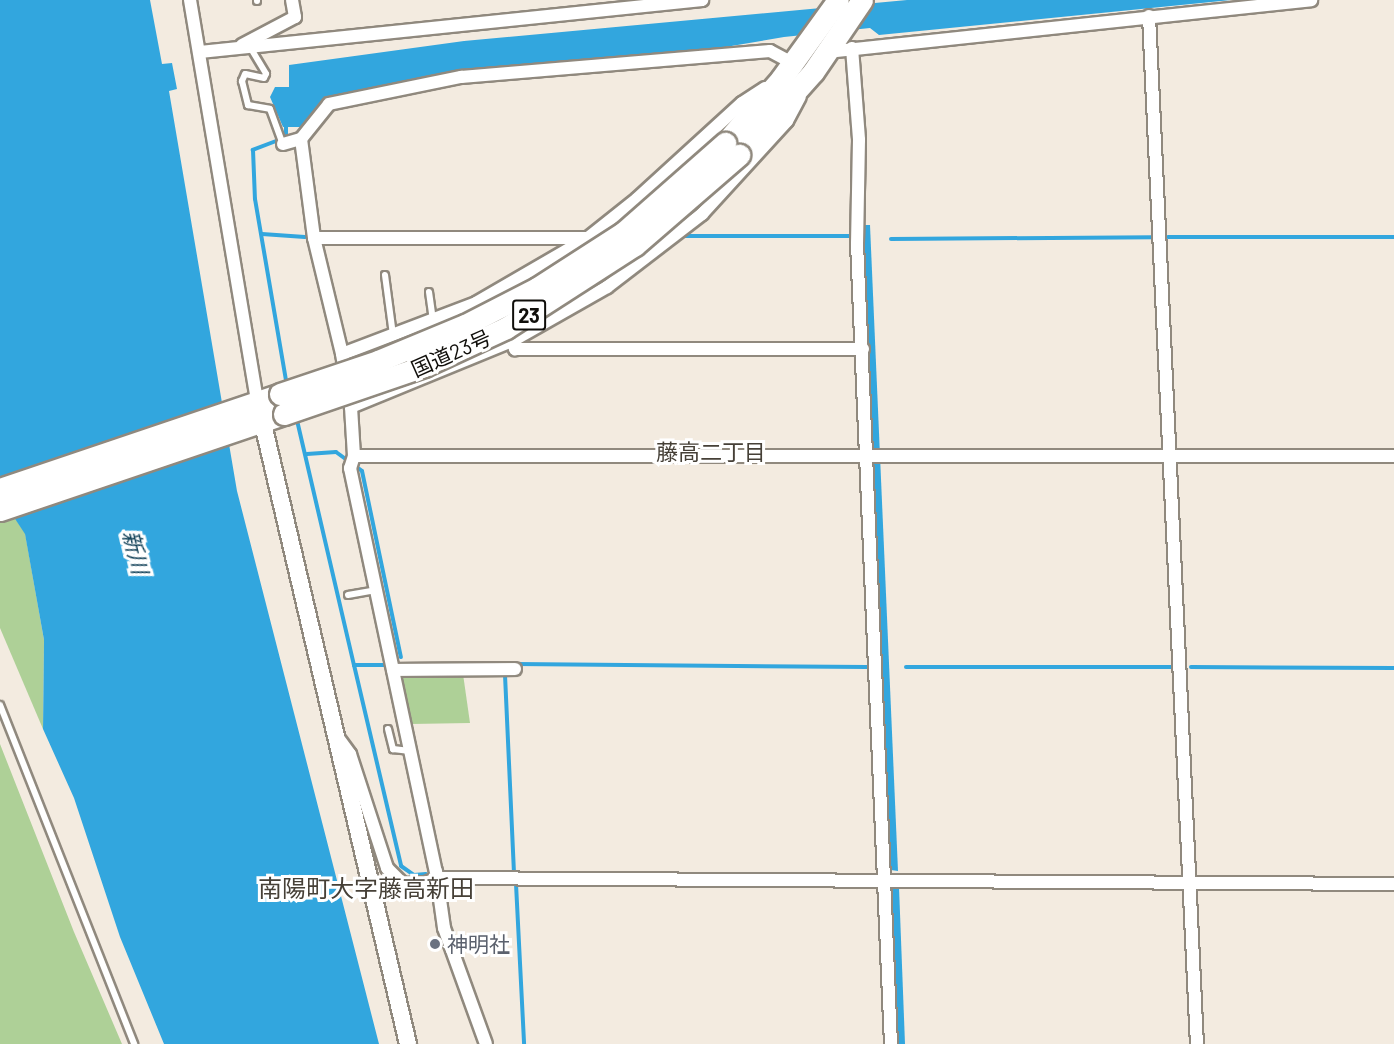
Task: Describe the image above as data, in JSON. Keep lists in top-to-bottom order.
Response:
{
  "streets": {
    "highway": ["23", "国道23号"]
  },
  "districts": ["藤高二丁目", "南陽町大字藤高新田"],
  "water": ["新川"],
  "places": ["神明社"]
}
